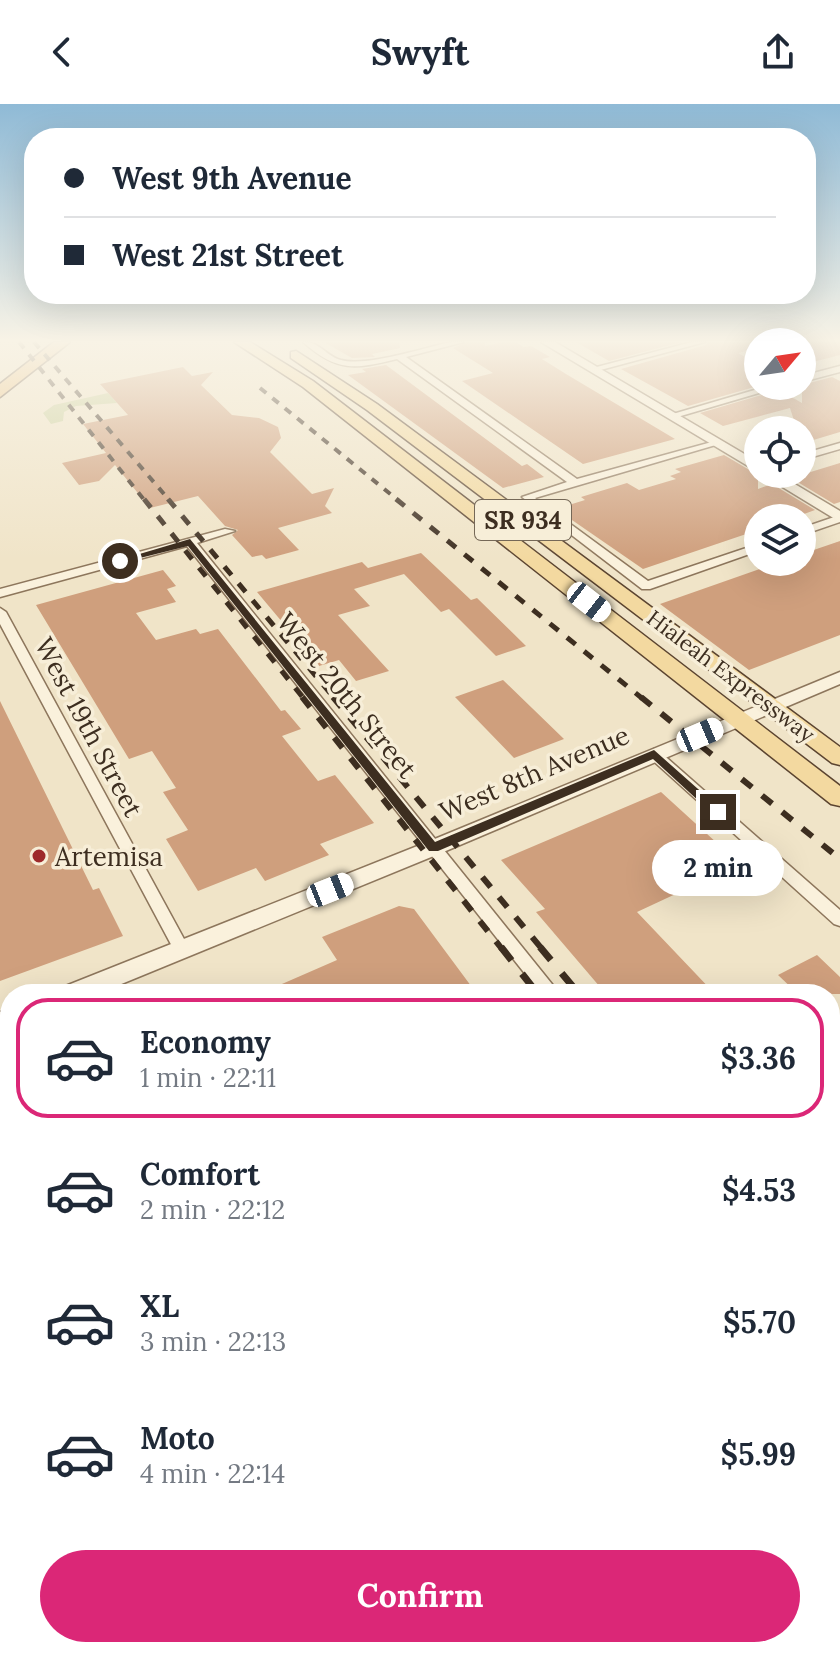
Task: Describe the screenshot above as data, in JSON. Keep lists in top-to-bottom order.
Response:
{
  "streets": {
    "main road": ["SR 934", "Hialeah Expressway"],
    "street": ["West 20th Street", "West 19th Street", "West 8th Avenue"]
  },
  "crossings": [
    ["Hialeah Expressway", "West 8th Avenue"],
    ["West 20th Street", "West 8th Avenue"],
    ["West 19th Street", "West 8th Avenue"]
  ],
  "places": ["Artemisa"],
  "north": "top right",
  "page": {
    "header": "Swyft",
    "banner": ["West 9th Avenue", "West 21st Street"],
    "bubble": "2 min",
    "list": [
      {
        "name": "Economy",
        "note": "1 min · 22:11",
        "value": "$3.36"
      },
      {
        "name": "Comfort",
        "note": "2 min · 22:12",
        "value": "$4.53"
      },
      {
        "name": "XL",
        "note": "3 min · 22:13",
        "value": "$5.70"
      },
      {
        "name": "Moto",
        "note": "4 min · 22:14",
        "value": "$5.99"
      }
    ],
    "buttons": "Confirm"
  }
}
